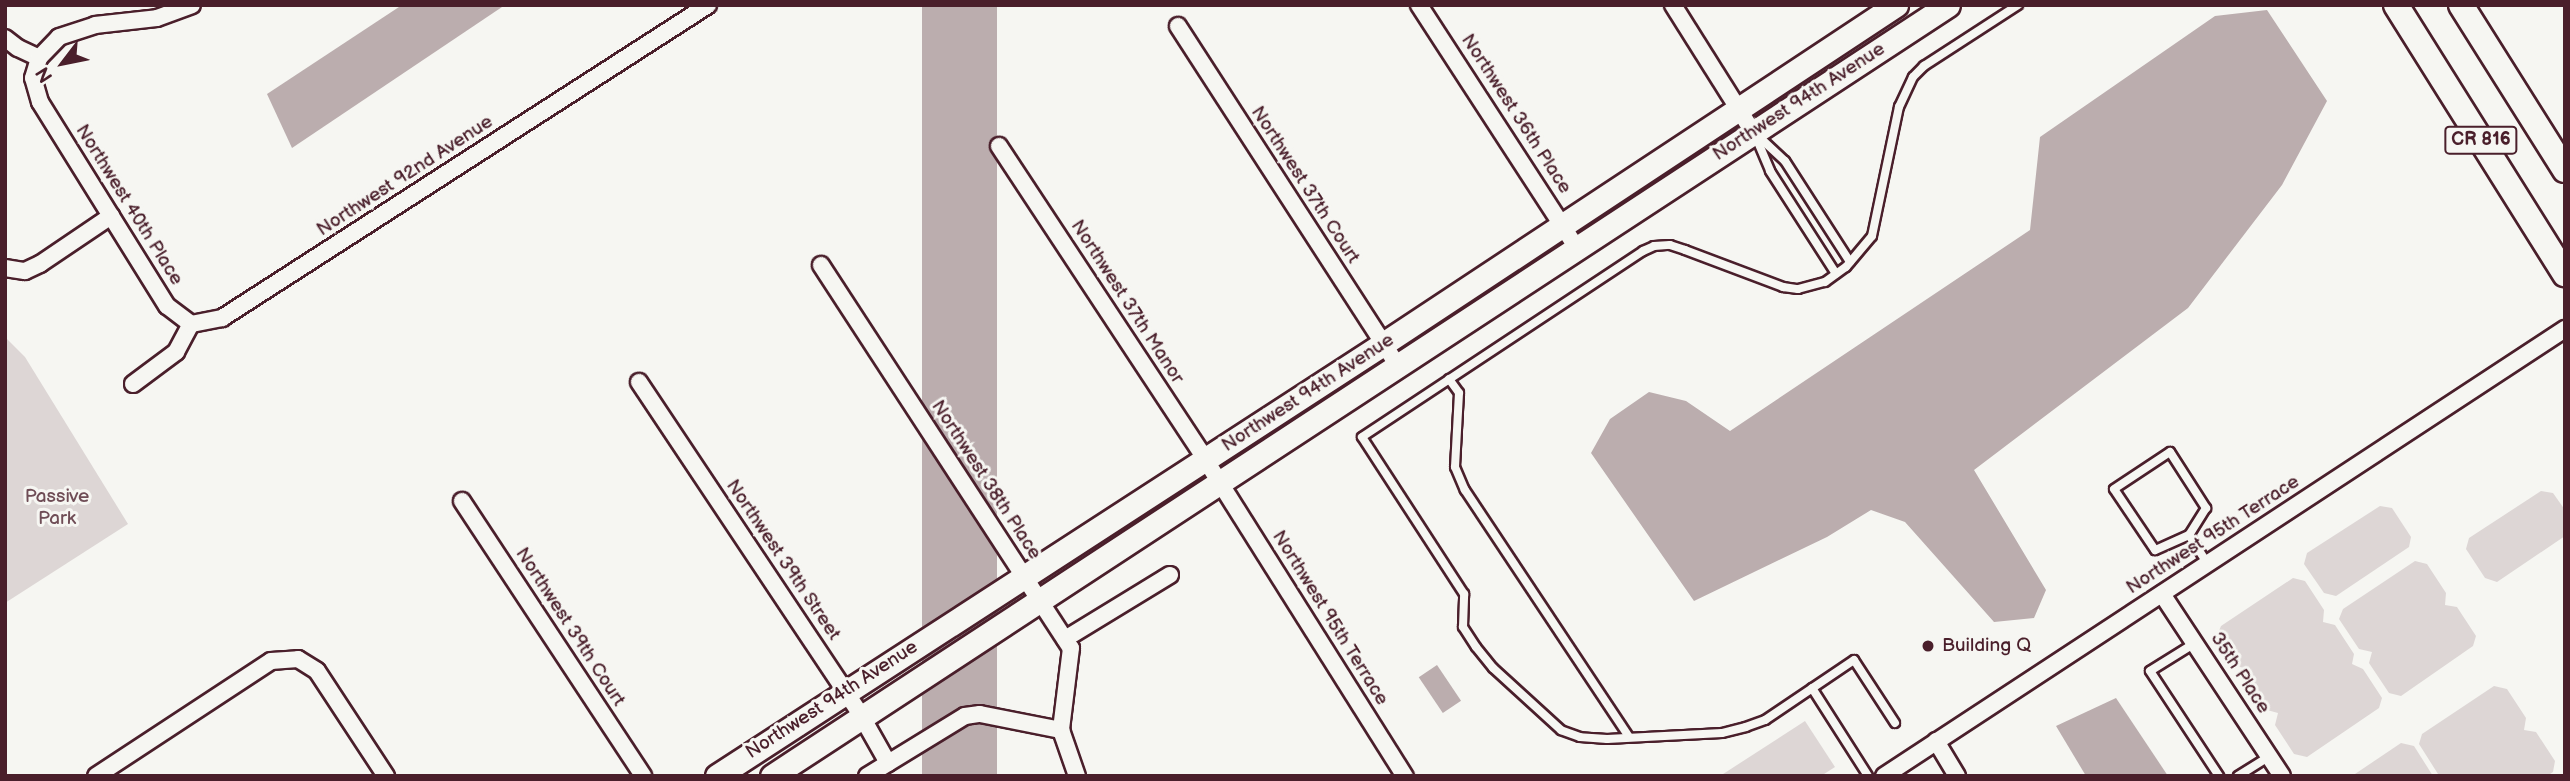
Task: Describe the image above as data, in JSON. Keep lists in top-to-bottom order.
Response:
{
  "streets": {
    "main road": ["CR 816"],
    "street": [
      "Northwest 94th Avenue",
      "Northwest 36th Place",
      "Northwest 92nd Avenue",
      "Northwest 37th Court",
      "Northwest 40th Place",
      "Northwest 37th Manor",
      "Northwest 38th Place",
      "Northwest 95th Terrace",
      "Northwest 39th Street",
      "Northwest 39th Court",
      "35th Place"
    ]
  },
  "crossings": [
    ["Northwest 94th Avenue", "Northwest 36th Place"],
    ["Northwest 94th Avenue", "Northwest 37th Court"],
    ["Northwest 94th Avenue", "Northwest 37th Manor"],
    ["Northwest 94th Avenue", "Northwest 38th Place"],
    ["Northwest 94th Avenue", "Northwest 95th Terrace"],
    ["Northwest 94th Avenue", "Northwest 39th Street"],
    ["Northwest 92nd Avenue", "Northwest 40th Place"],
    ["Northwest 37th Manor", "Northwest 95th Terrace"],
    ["Northwest 95th Terrace", "35th Place"]
  ],
  "parks": ["Passive Park"],
  "places": ["Building Q"],
  "north": "bottom left"
}
